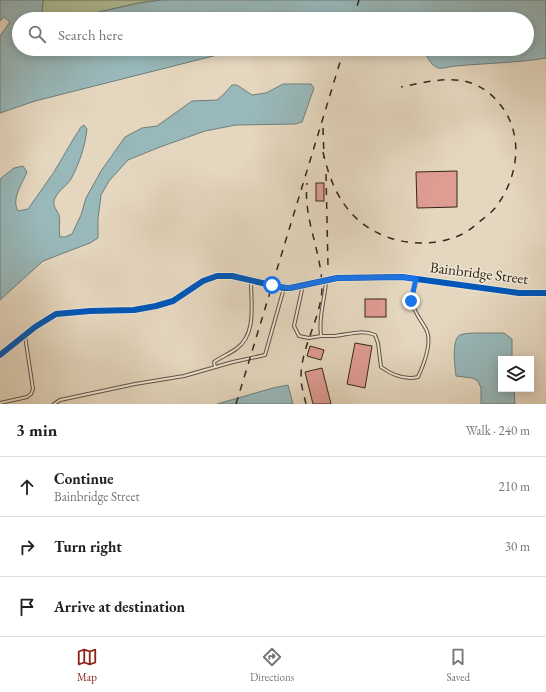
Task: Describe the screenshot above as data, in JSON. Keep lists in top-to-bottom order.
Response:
{
  "streets": {
    "street": ["Bainbridge Street"]
  },
  "page": {
    "search": "Search here",
    "heading": ["3 min", "Walk · 240 m"],
    "list": [
      ["Continue", "Bainbridge Street", "210 m"],
      ["Turn right", "30 m"],
      "Arrive at destination"
    ],
    "nav": ["Map", "Directions", "Saved"]
  }
}
